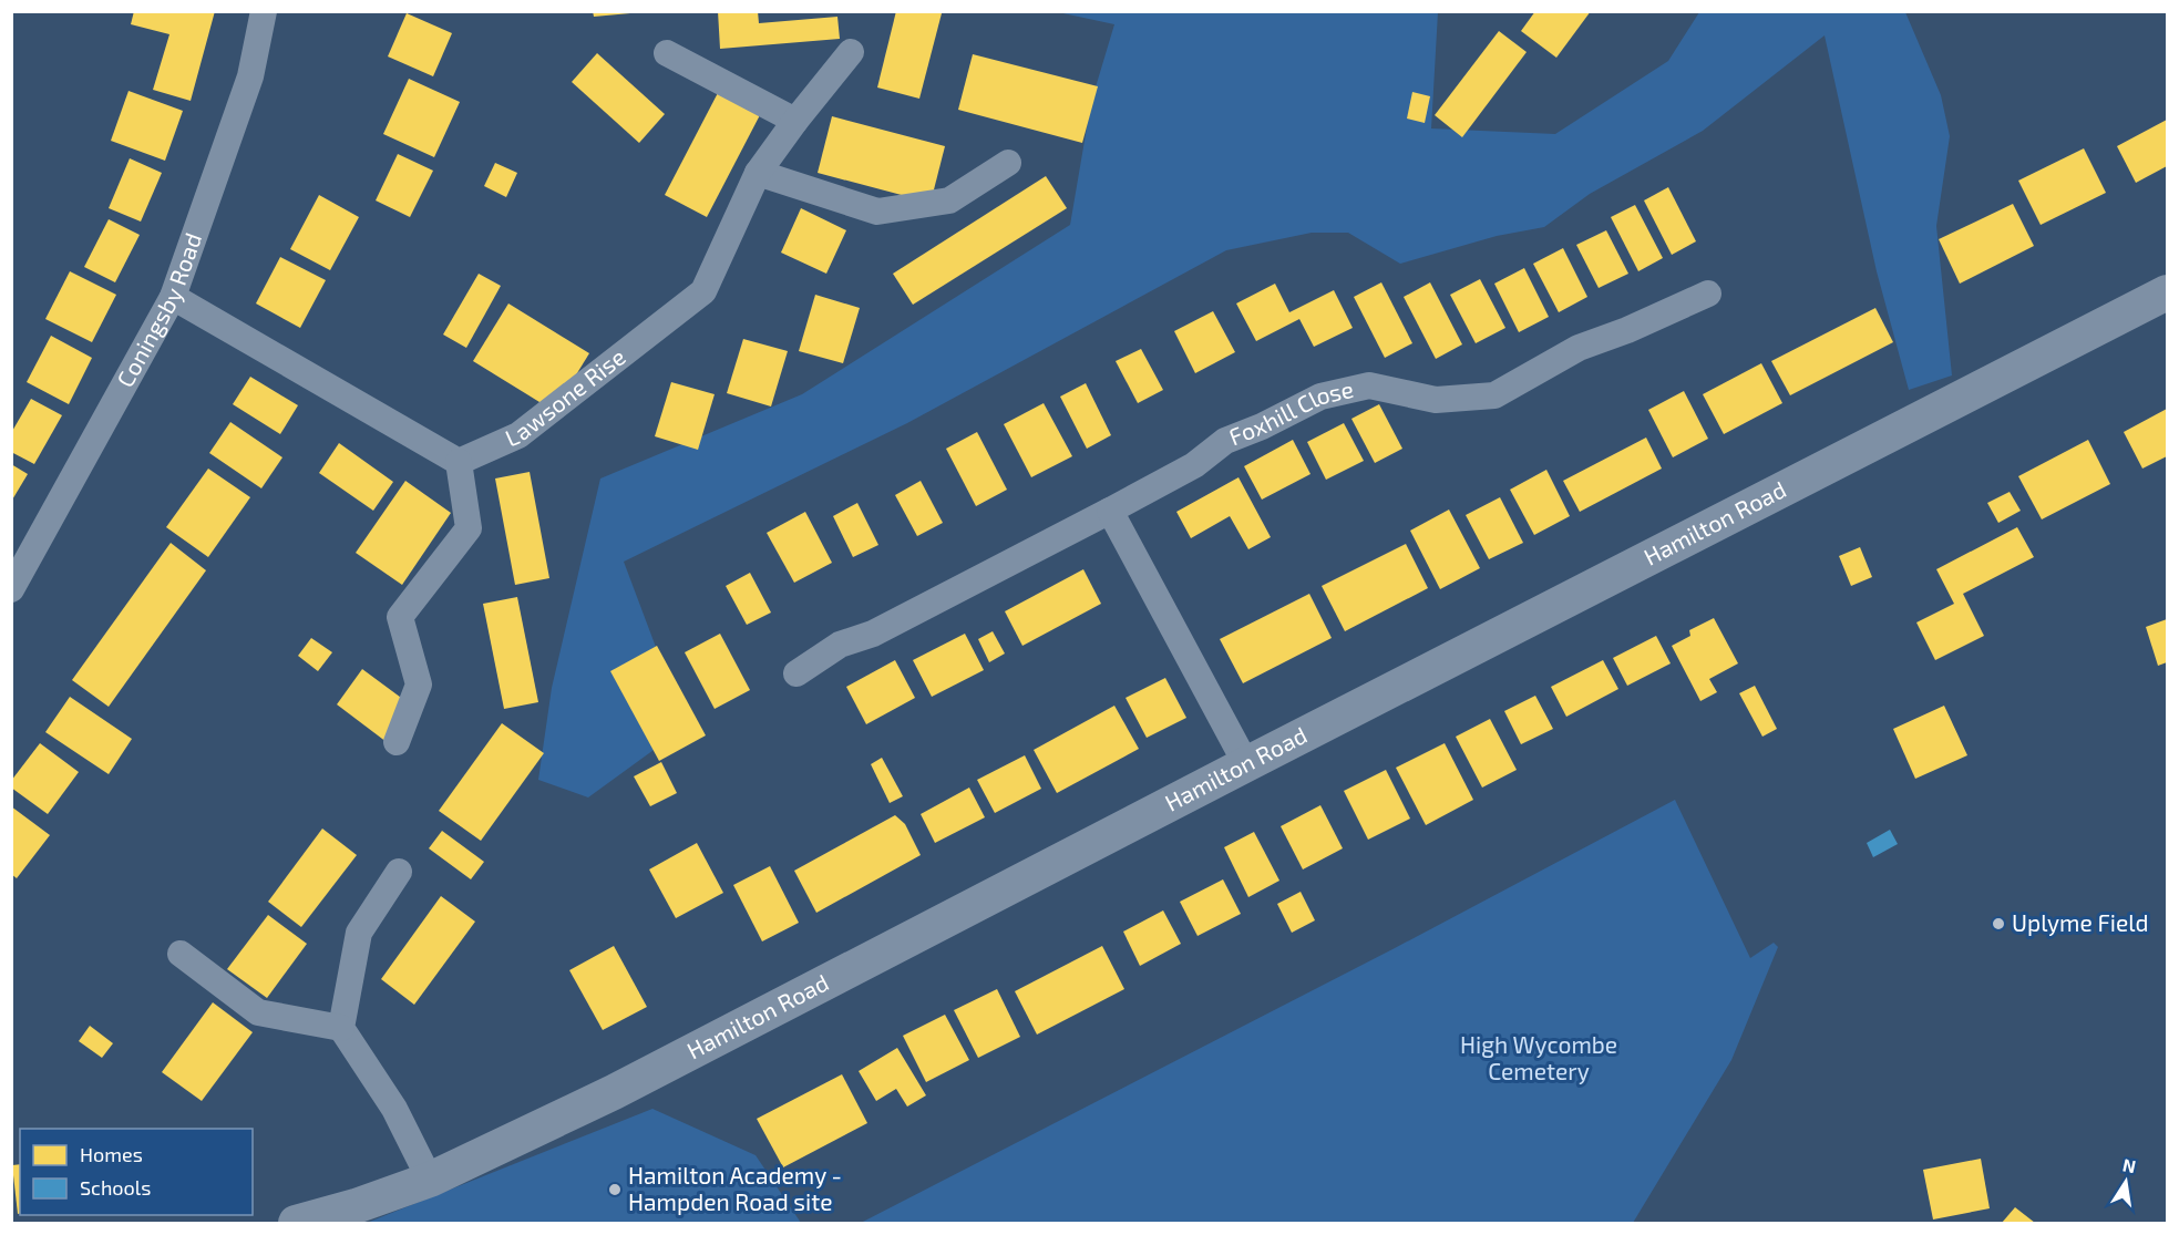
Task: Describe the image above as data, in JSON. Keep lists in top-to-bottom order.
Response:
{
  "streets": {
    "street": [
      "Coningsby Road",
      "Lawsone Rise",
      "Foxhill Close",
      "Hamilton Road"
    ]
  },
  "parks": ["High Wycombe Cemetery"],
  "places": ["Uplyme Field", "Hamilton Academy - Hampden Road site"],
  "legend": ["Homes", "Schools"],
  "north": "top"
}
